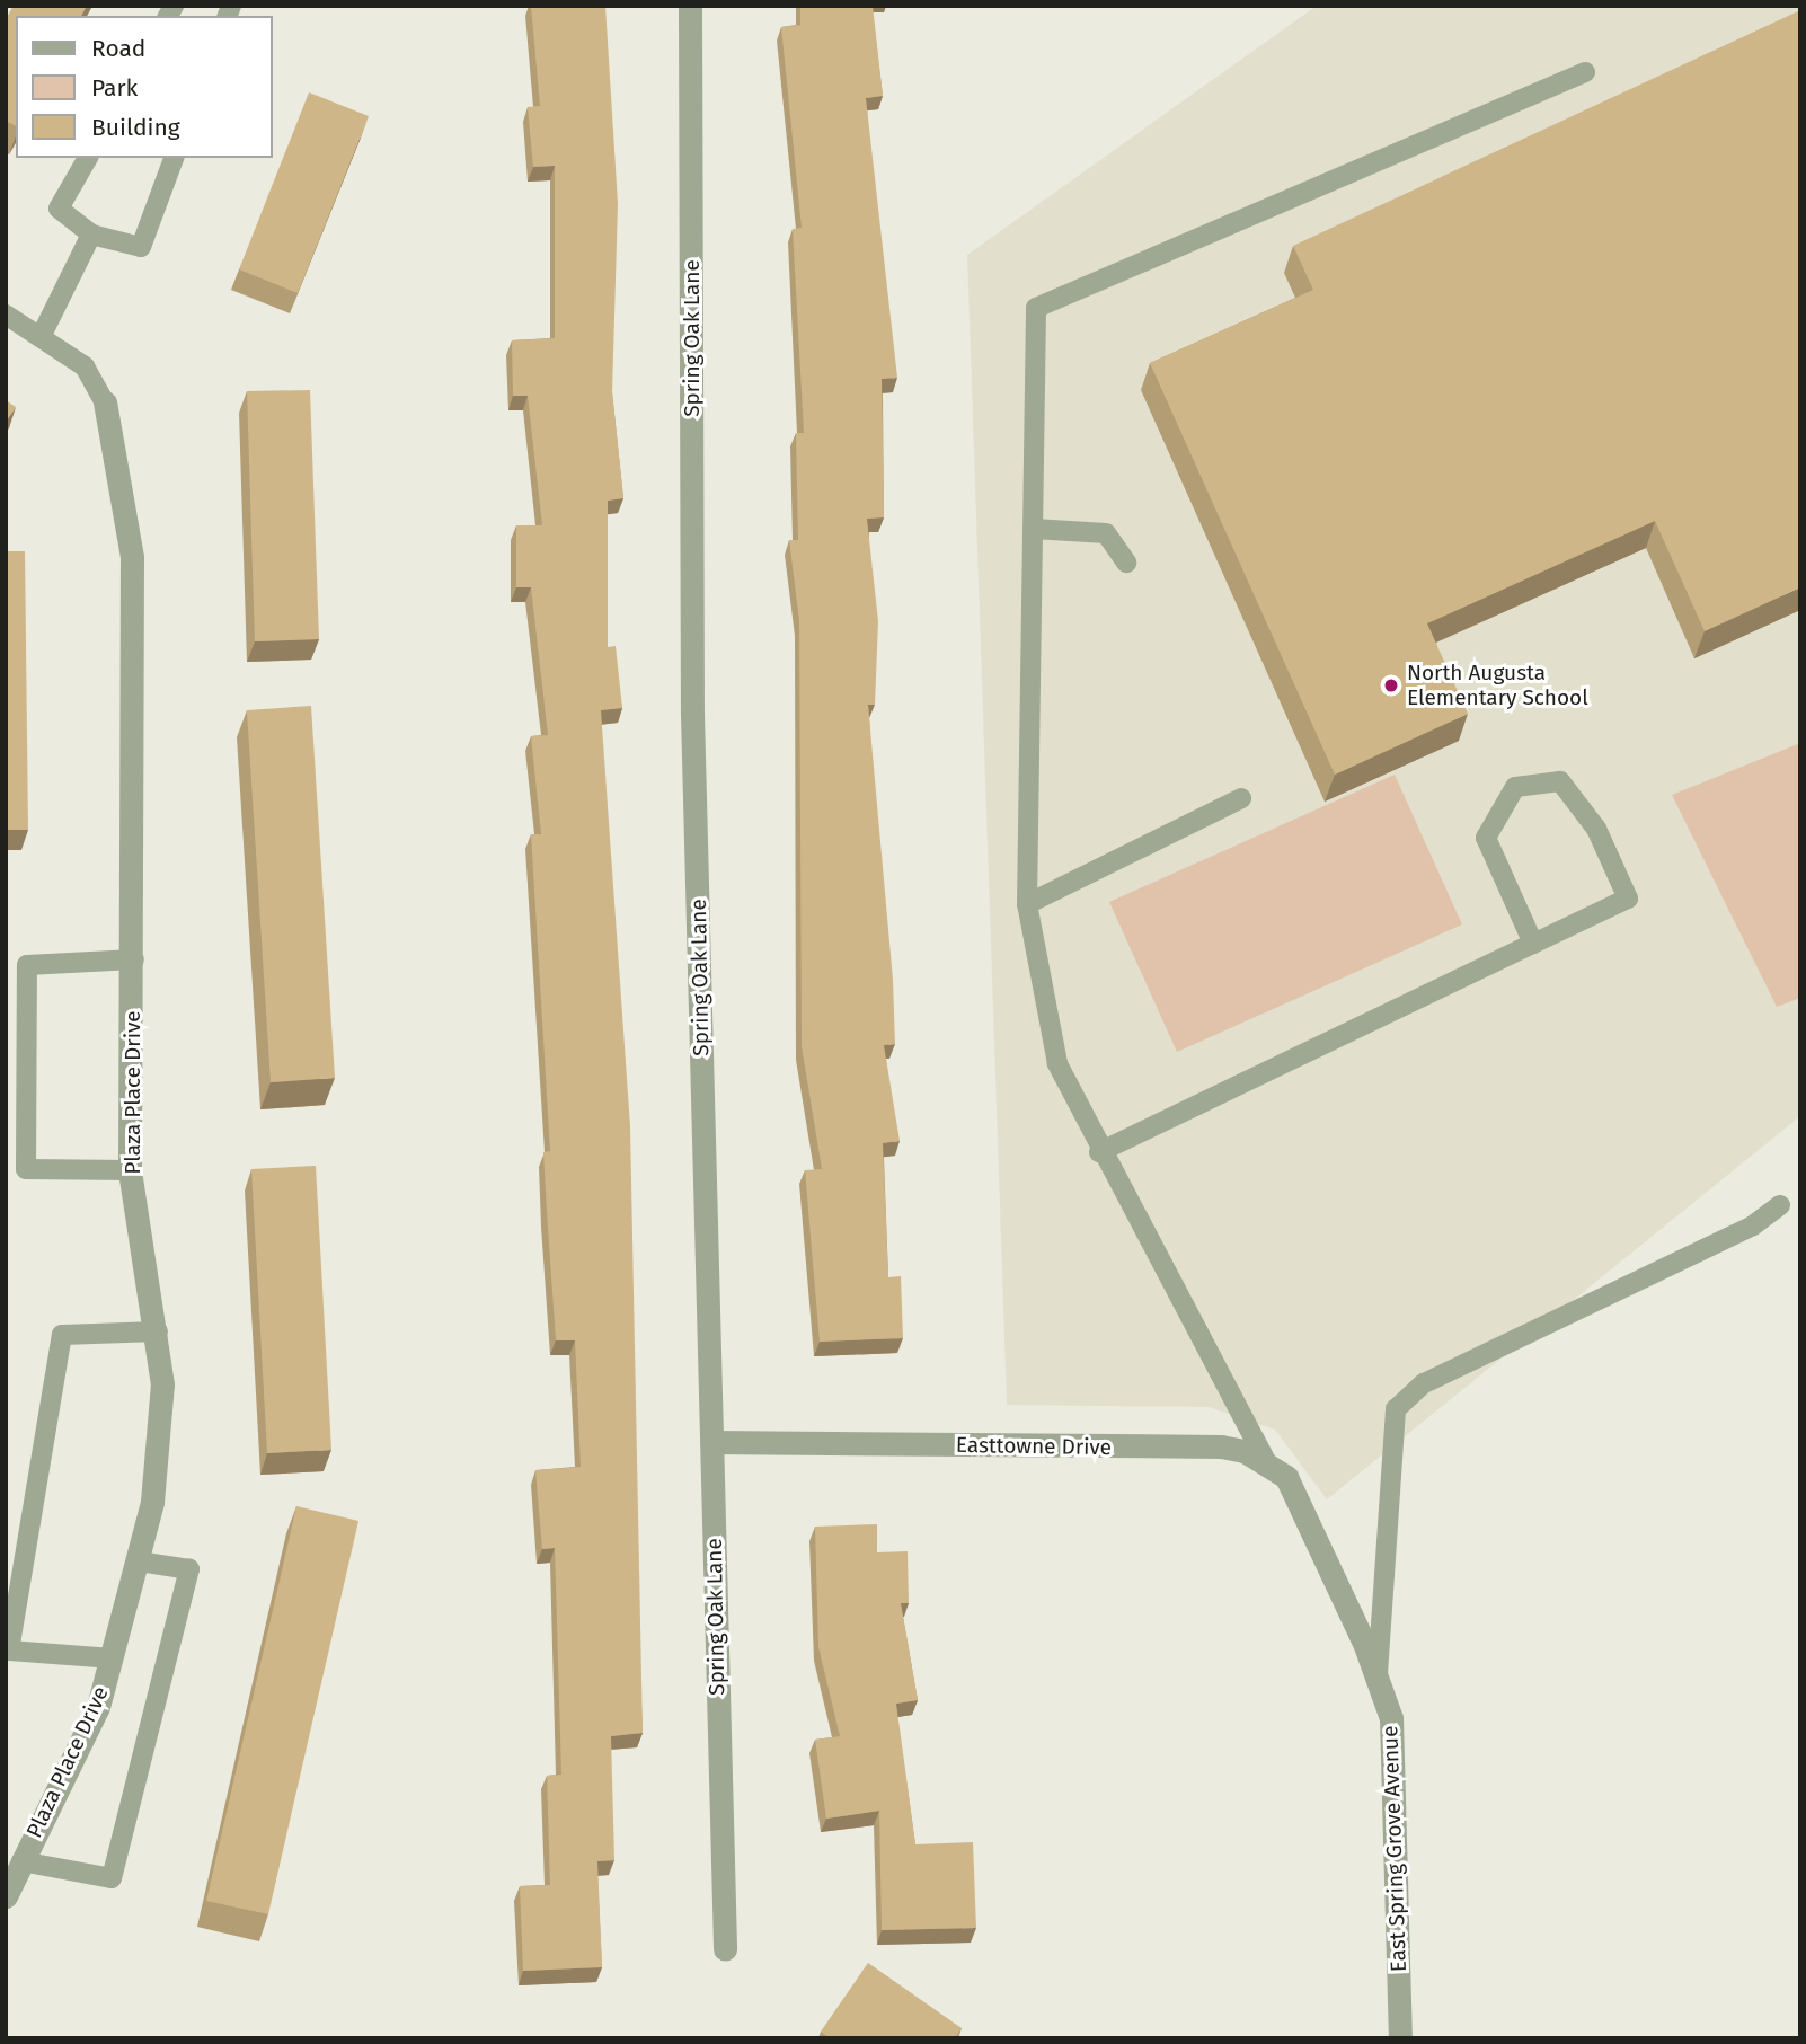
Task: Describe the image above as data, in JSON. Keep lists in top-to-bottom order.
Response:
{
  "streets": {
    "street": [
      "Spring Oak Lane",
      "Plaza Place Drive",
      "Easttowne Drive",
      "East Spring Grove Avenue"
    ]
  },
  "crossings": [
    ["Spring Oak Lane", "Easttowne Drive"],
    ["Easttowne Drive", "East Spring Grove Avenue"]
  ],
  "places": ["North Augusta Elementary School"],
  "legend": ["Road", "Park", "Building"]
}
